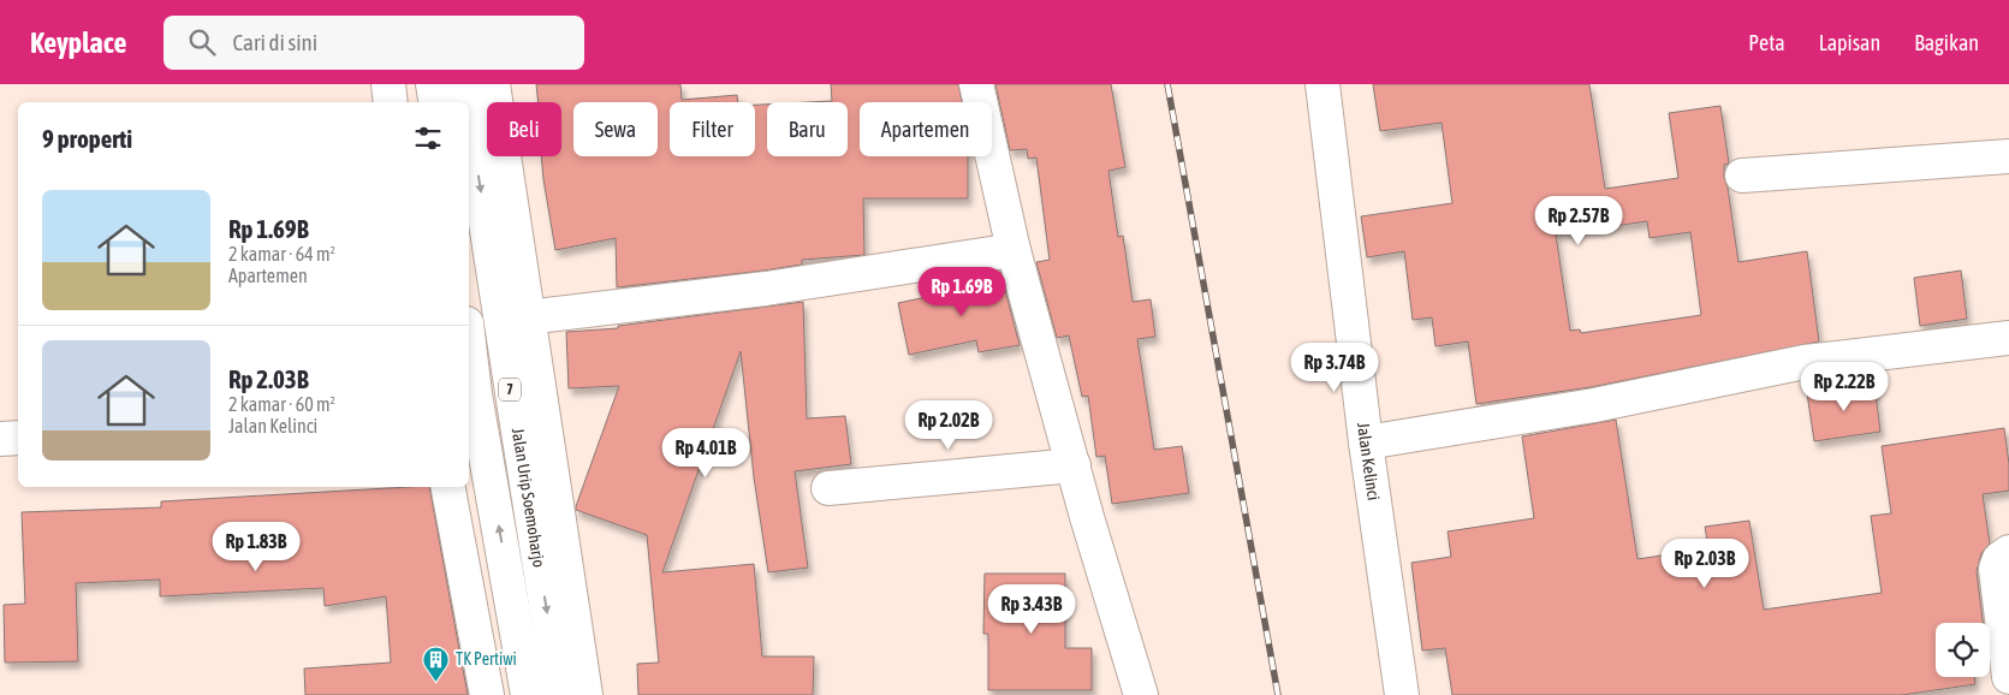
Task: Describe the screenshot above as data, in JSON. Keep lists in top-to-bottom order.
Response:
{
  "streets": {
    "main road": ["7", "Jalan Kelinci", "Jalan Urip Soemoharjo"]
  },
  "places": {
    "building": ["TK Pertiwi"]
  },
  "page": {
    "header": "Keyplace",
    "search": "Cari di sini",
    "nav": ["Peta", "Lapisan", "Bagikan"],
    "chip": [
      "Beli",
      "Sewa",
      "Filter",
      "Baru",
      "Apartemen"
    ],
    "heading": "9 properti",
    "list": [
      {
        "name": "Rp 1.69B",
        "note": "2 kamar · 64 m² · Apartemen"
      },
      {
        "name": "Rp 2.03B",
        "note": "2 kamar · 60 m² · Jalan Kelinci"
      }
    ],
    "price": [
      "Rp 2.57B",
      "Rp 1.69B",
      "Rp 3.74B",
      "Rp 2.22B",
      "Rp 2.02B",
      "Rp 4.01B",
      "Rp 1.83B",
      "Rp 2.03B",
      "Rp 3.43B"
    ]
  }
}
